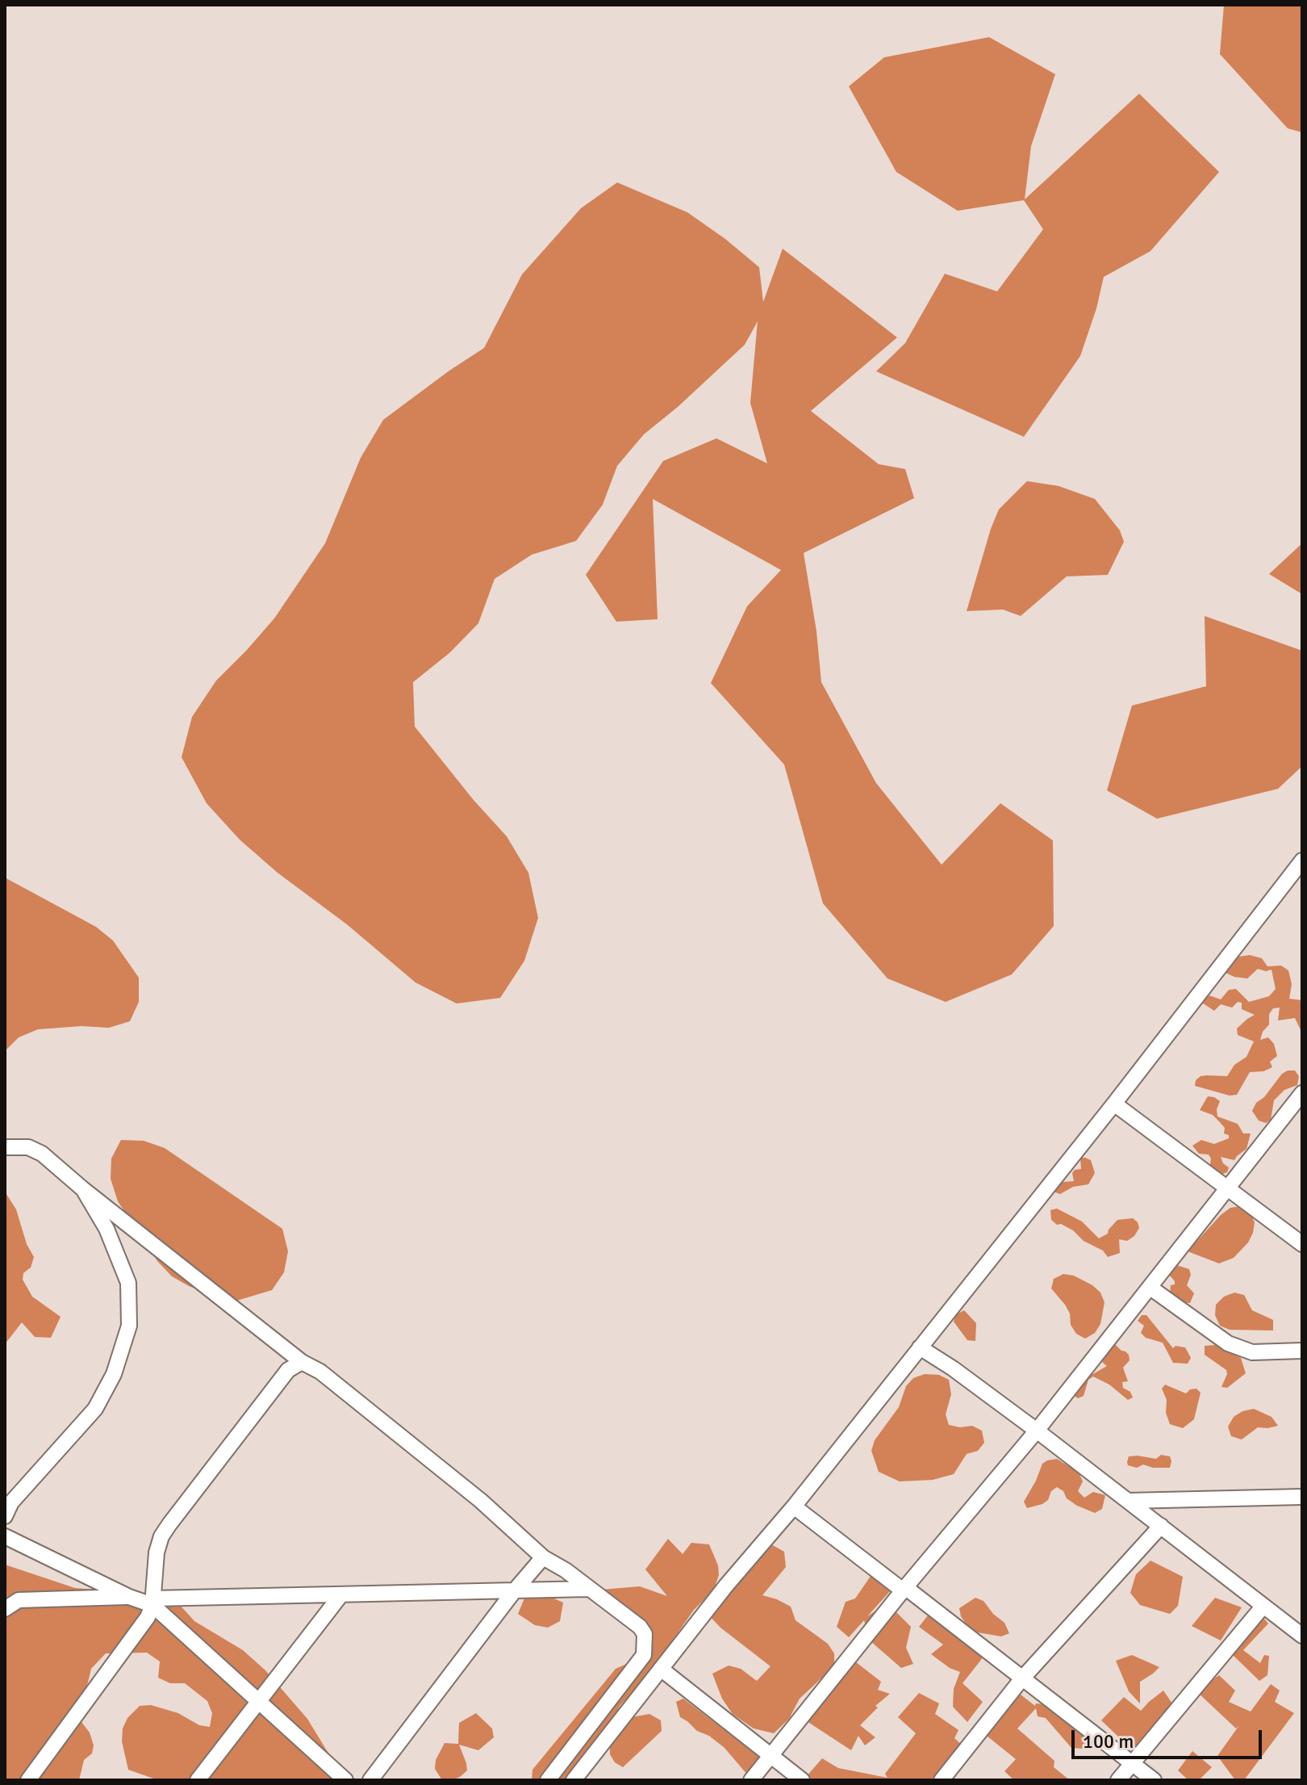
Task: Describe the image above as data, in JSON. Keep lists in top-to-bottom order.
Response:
{
  "scale_bar": "100 m"
}
